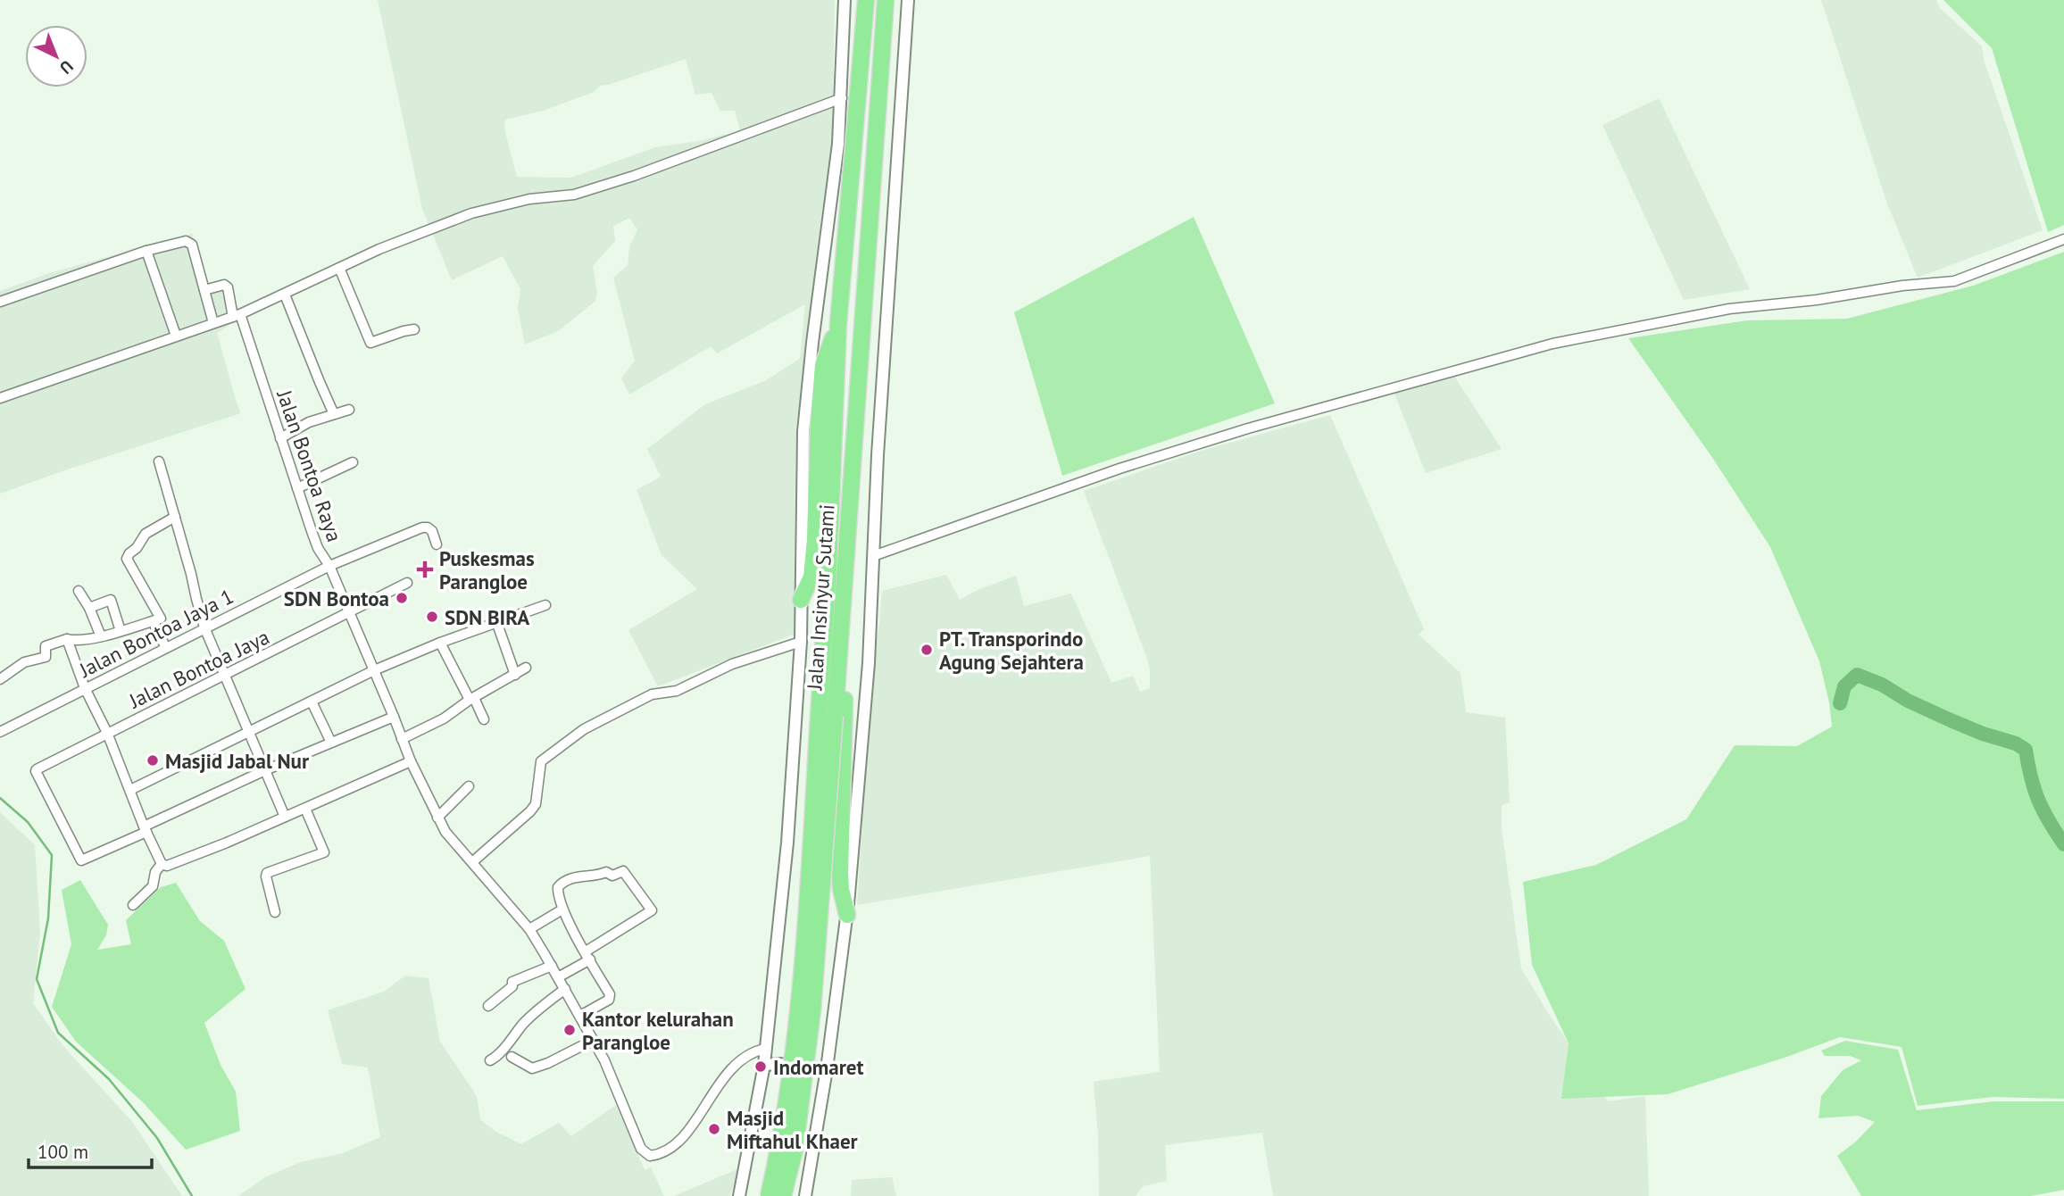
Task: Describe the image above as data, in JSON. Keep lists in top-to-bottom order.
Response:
{
  "streets": {
    "highway": ["Jalan Insinyur Sutami"],
    "street": ["Jalan Bontoa Raya", "Jalan Bontoa Jaya 1", "Jalan Bontoa Jaya"]
  },
  "crossings": [
    ["Jalan Bontoa Raya", "Jalan Bontoa Jaya 1"],
    ["Jalan Bontoa Raya", "Jalan Bontoa Jaya"]
  ],
  "places": {
    "health": ["Puskesmas Parangloe"],
    "other": [
      "SDN Bontoa",
      "SDN BIRA",
      "PT. Transporindo Agung Sejahtera",
      "Masjid Jabal Nur",
      "Kantor kelurahan Parangloe",
      "Indomaret",
      "Masjid Miftahul Khaer"
    ]
  },
  "scale_bar": "100 m",
  "north": "bottom right"
}
